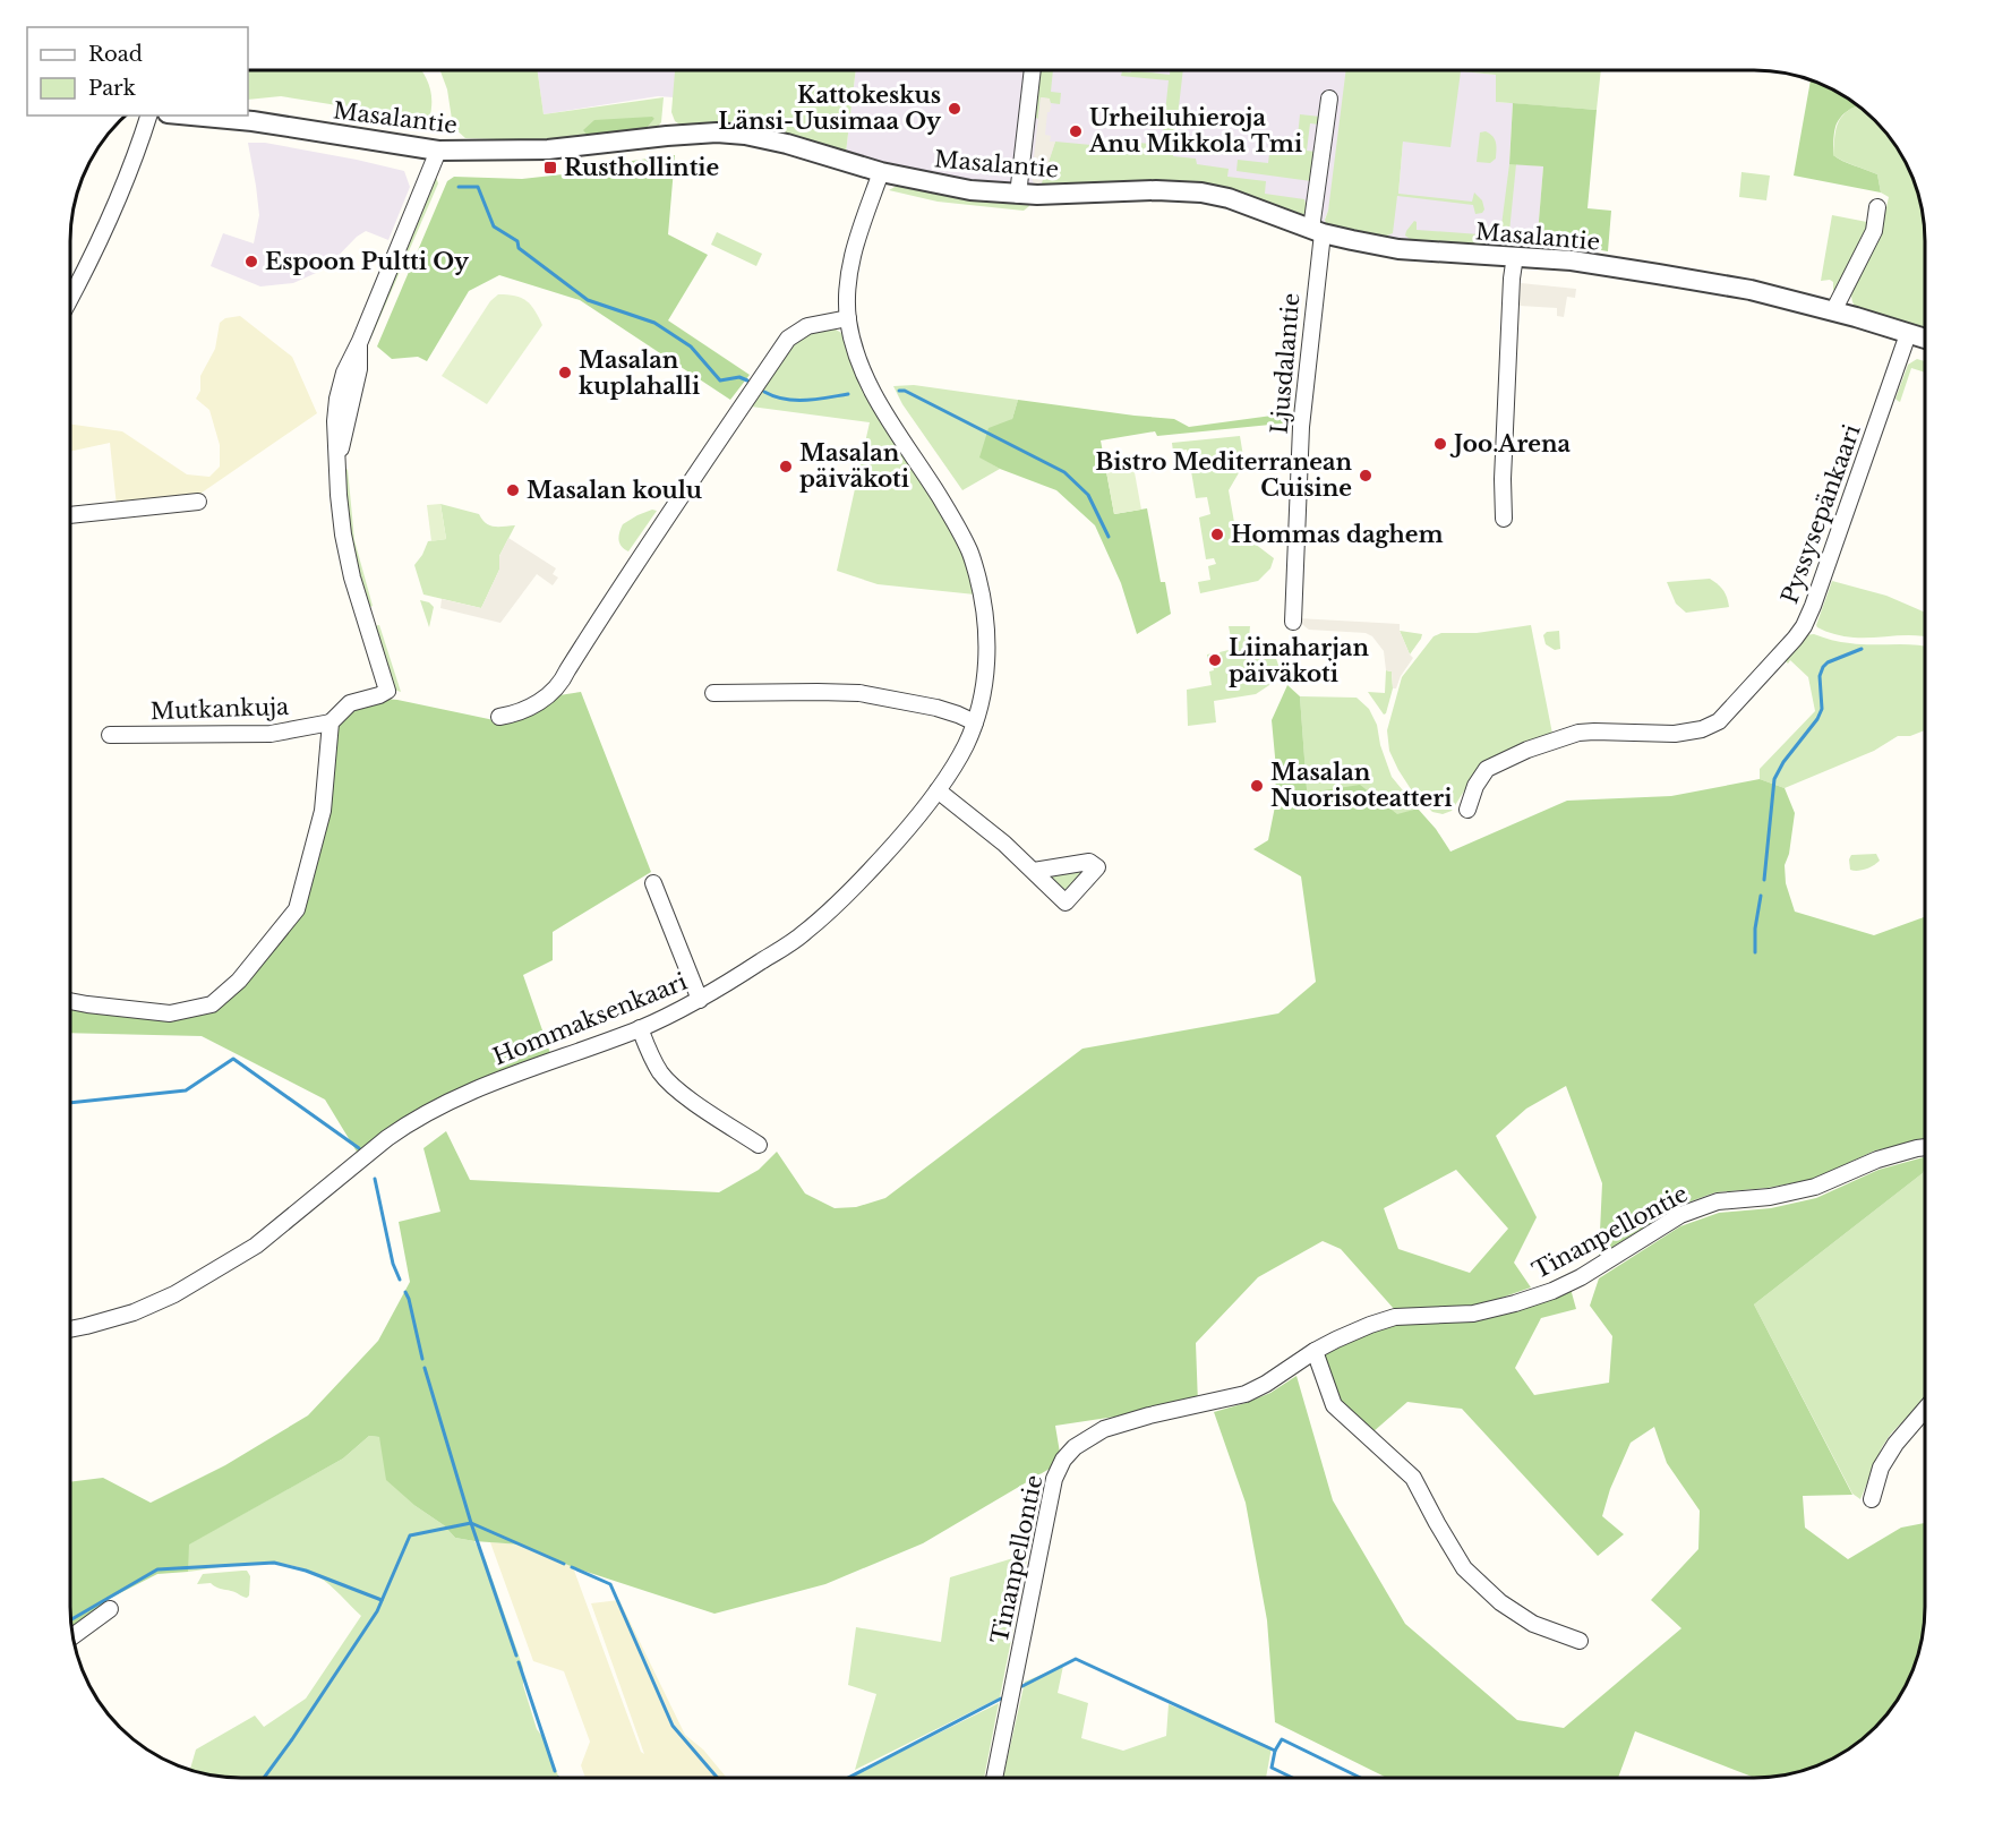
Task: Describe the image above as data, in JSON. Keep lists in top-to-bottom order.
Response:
{
  "streets": {
    "street": [
      "Masalantie",
      "Ljusdalantie",
      "Pyssysepänkaari",
      "Mutkankuja",
      "Hommaksenkaari",
      "Tinanpellontie"
    ]
  },
  "crossings": [
    ["Masalantie", "Ljusdalantie"],
    ["Masalantie", "Pyssysepänkaari"],
    ["Masalantie", "Hommaksenkaari"]
  ],
  "places": {
    "other": [
      "Kattokeskus Länsi-Uusimaa Oy",
      "Urheiluhieroja Anu Mikkola Tmi",
      "Espoon Pultti Oy",
      "Masalan kuplahalli",
      "Joo.Arena",
      "Masalan päiväkoti",
      "Bistro Mediterranean Cuisine",
      "Masalan koulu",
      "Hommas daghem",
      "Liinaharjan päiväkoti",
      "Masalan Nuorisoteatteri"
    ],
    "transit": ["Rusthollintie"]
  },
  "legend": ["Road", "Park"]
}
